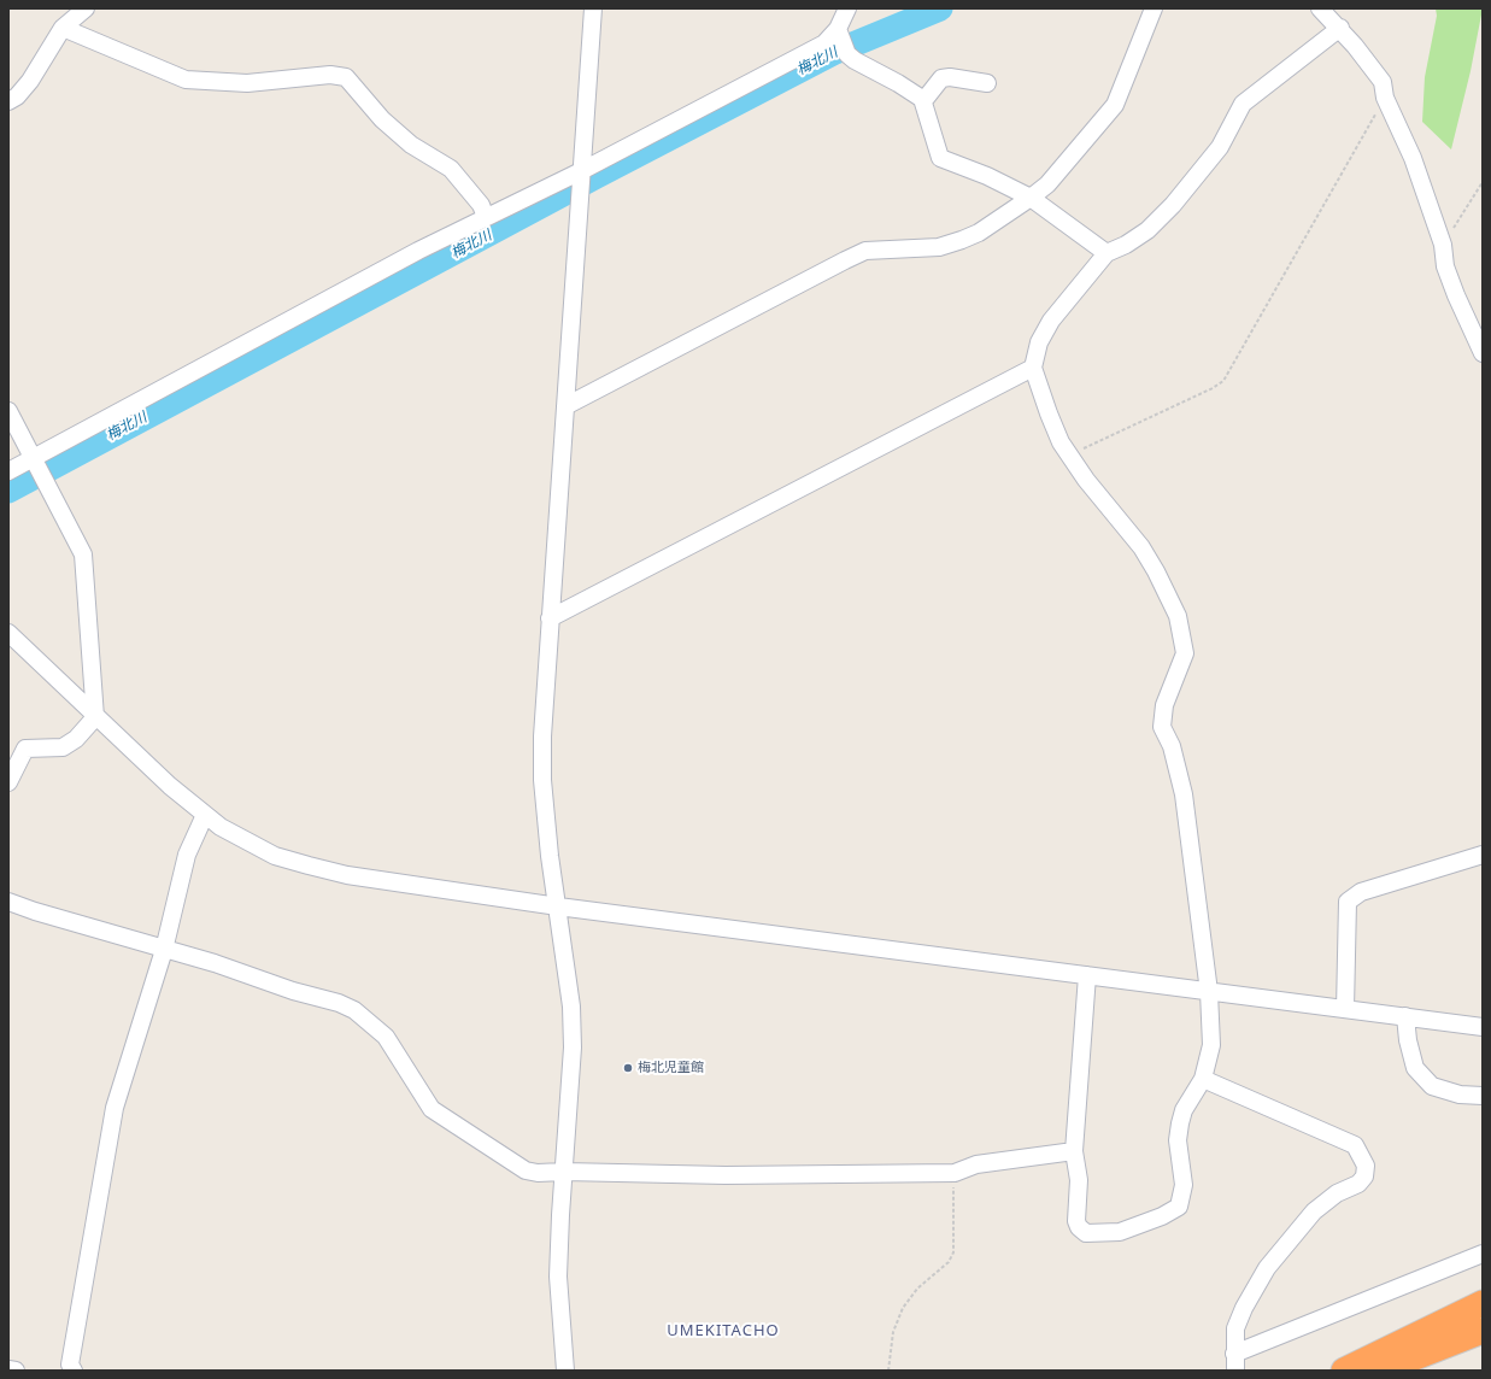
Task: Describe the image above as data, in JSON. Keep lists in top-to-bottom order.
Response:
{
  "districts": ["UMEKITACHO"],
  "water": ["梅北川"],
  "places": ["梅北児童館"]
}
